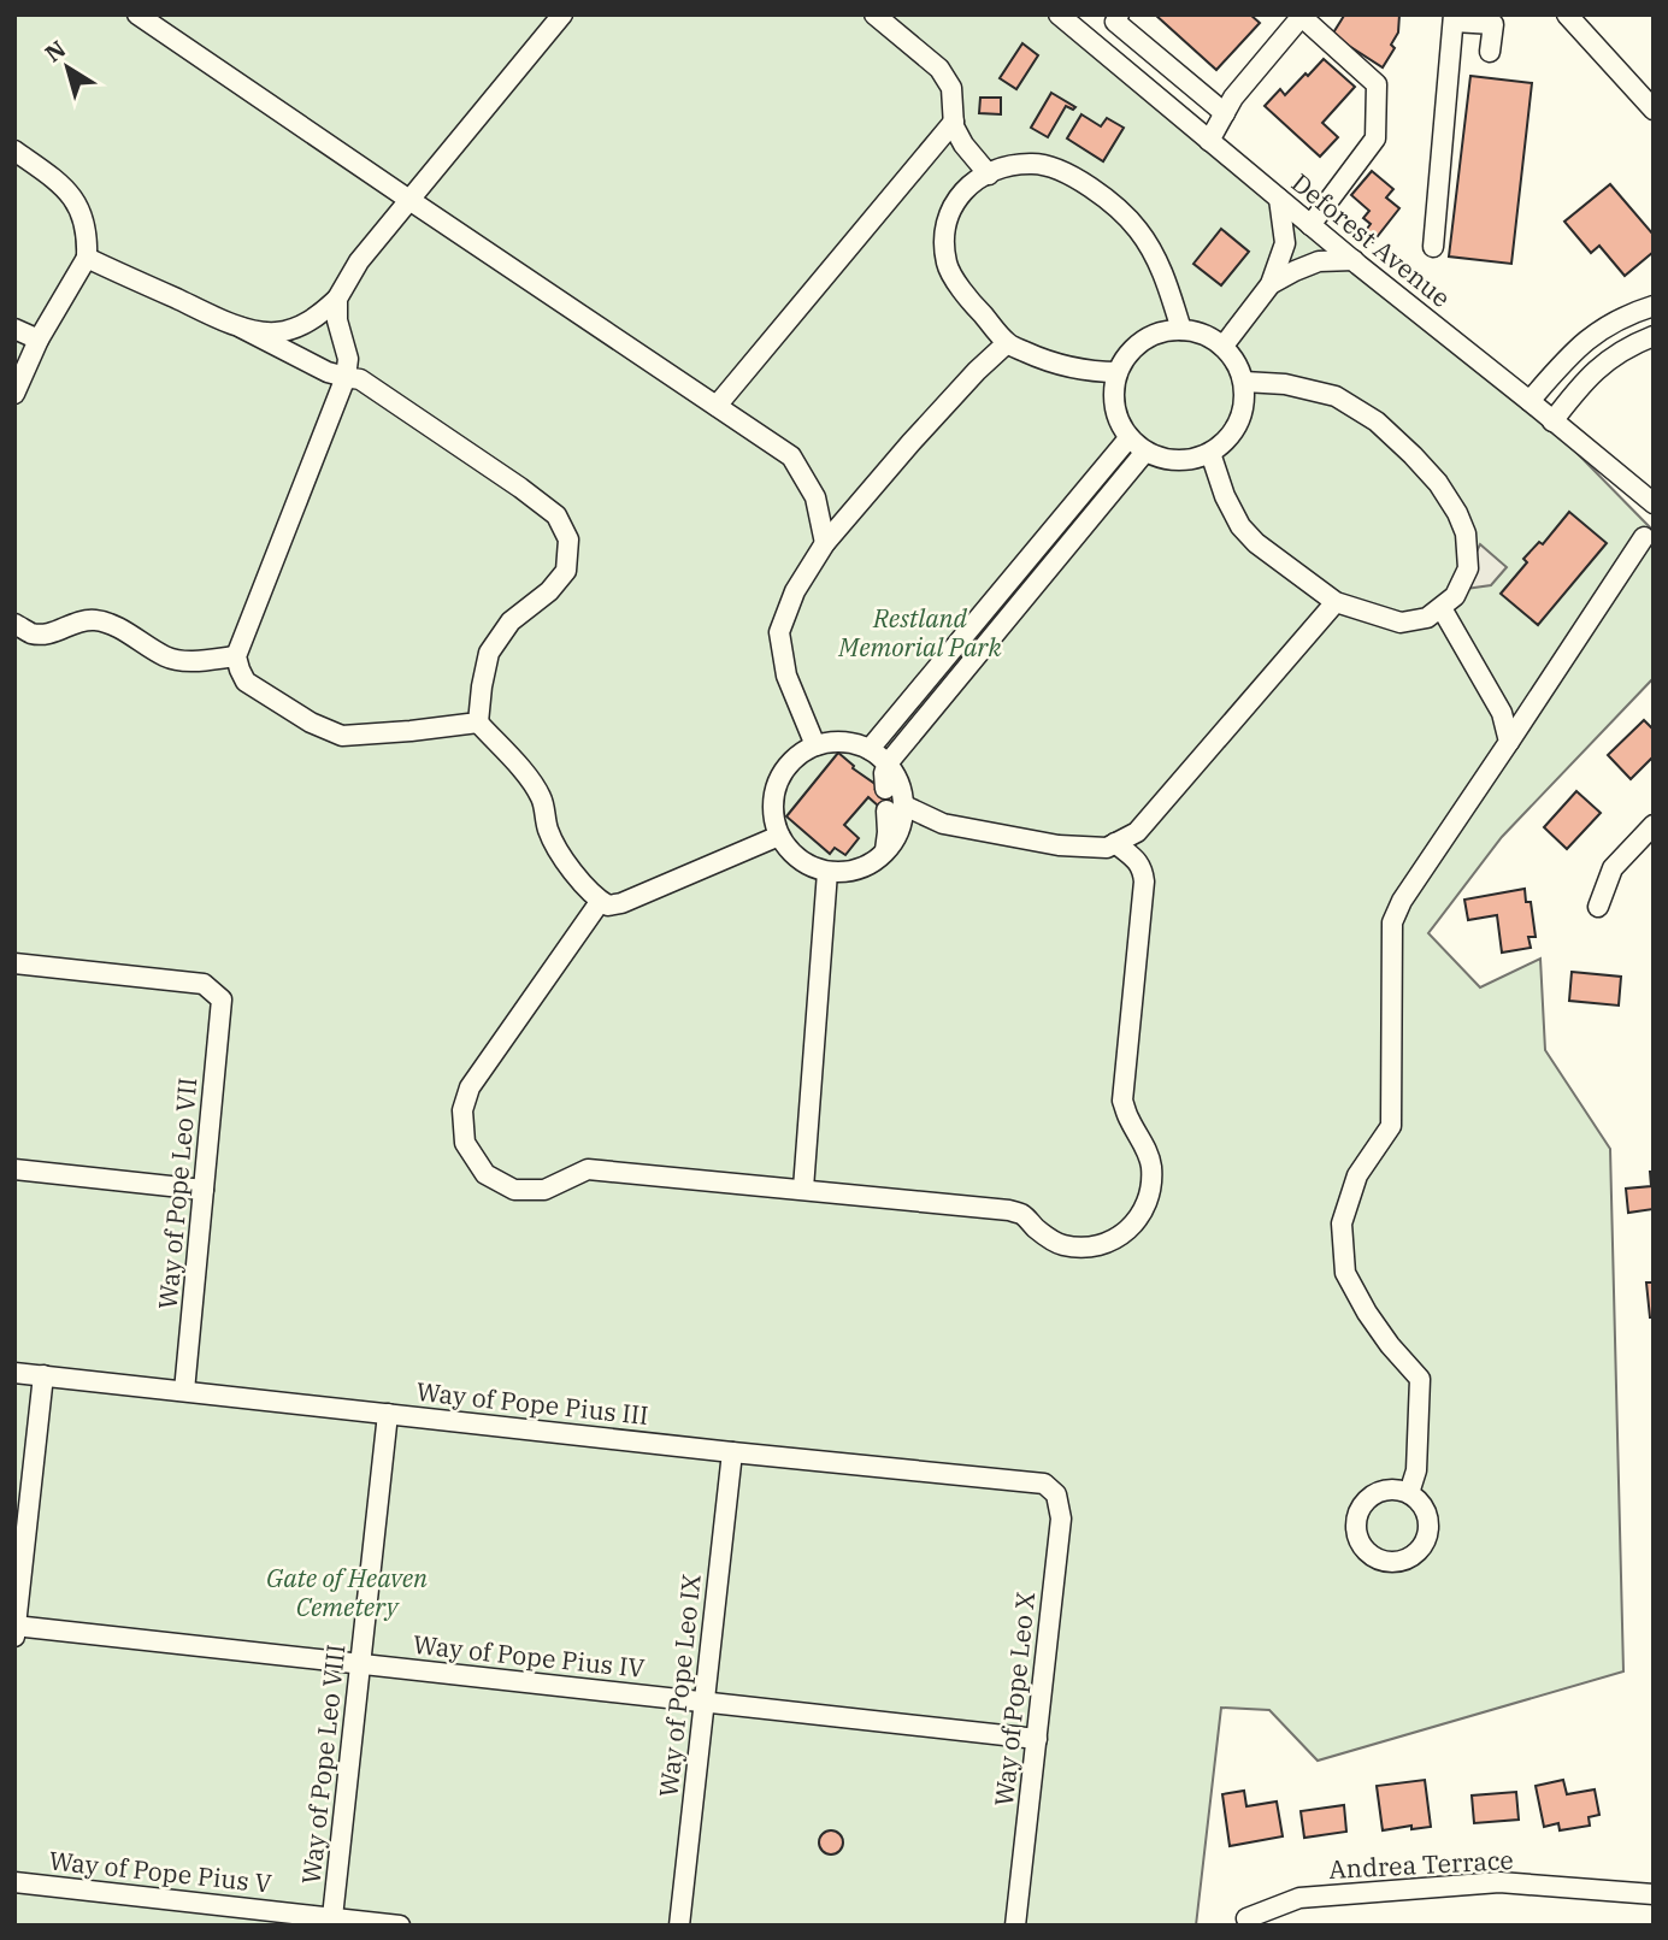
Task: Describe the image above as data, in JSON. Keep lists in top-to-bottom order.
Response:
{
  "streets": {
    "street": [
      "Deforest Avenue",
      "Way of Pope Leo VII",
      "Way of Pope Pius III",
      "Way of Pope Pius IV",
      "Way of Pope Leo IX",
      "Way of Pope Leo X",
      "Way of Pope Leo VIII",
      "Andrea Terrace",
      "Way of Pope Pius V"
    ]
  },
  "crossings": [
    ["Way of Pope Leo VII", "Way of Pope Pius III"],
    ["Way of Pope Pius III", "Way of Pope Leo IX"],
    ["Way of Pope Pius III", "Way of Pope Leo X"],
    ["Way of Pope Pius III", "Way of Pope Leo VIII"],
    ["Way of Pope Pius IV", "Way of Pope Leo IX"],
    ["Way of Pope Pius IV", "Way of Pope Leo X"],
    ["Way of Pope Pius IV", "Way of Pope Leo VIII"],
    ["Way of Pope Leo VIII", "Way of Pope Pius V"]
  ],
  "parks": ["Restland Memorial Park", "Gate of Heaven Cemetery"],
  "north": "top left"
}
